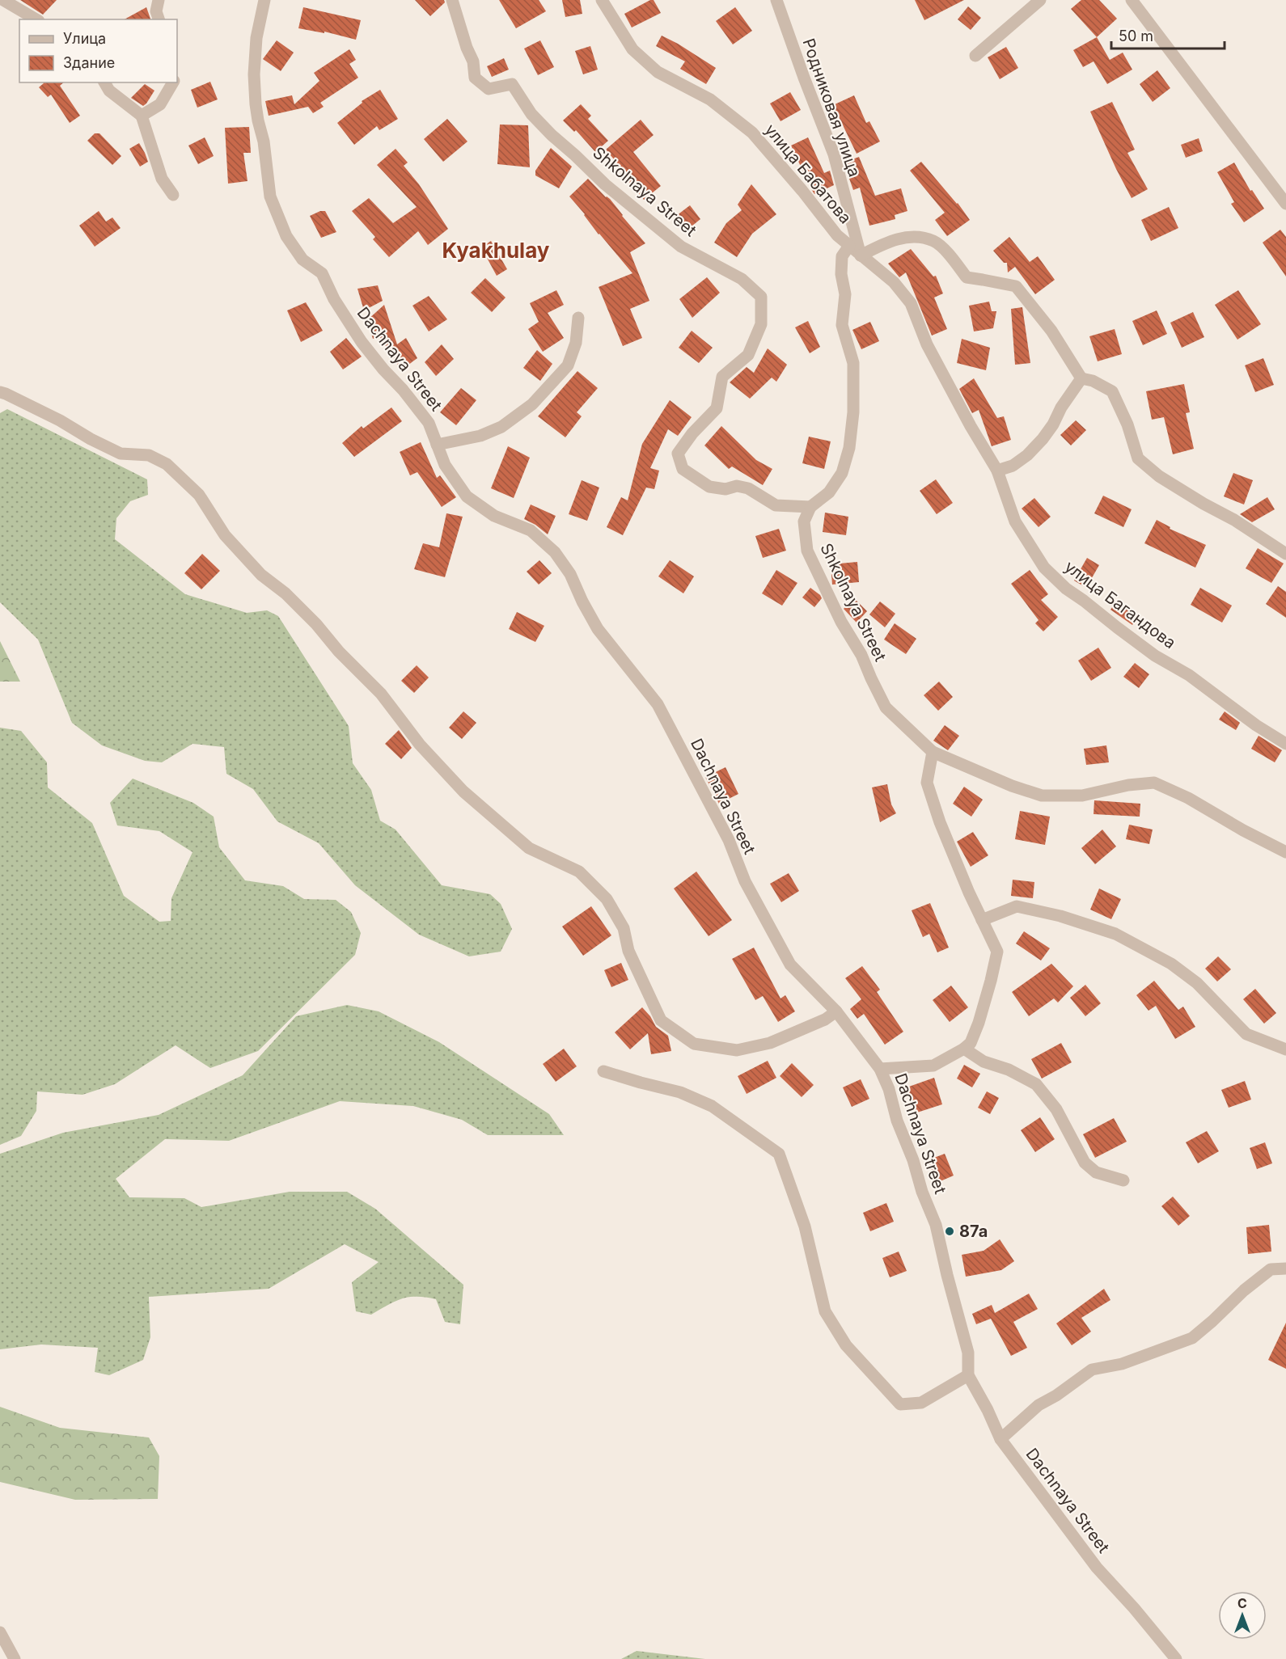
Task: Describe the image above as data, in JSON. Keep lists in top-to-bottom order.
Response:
{
  "streets": {
    "street": [
      "Родниковая улица",
      "улица Бабатова",
      "Shkolnaya Street",
      "Dachnaya Street",
      "улица Багандова"
    ]
  },
  "crossings": [
    ["Родниковая улица", "улица Бабатова"],
    ["Родниковая улица", "улица Багандова"],
    ["улица Бабатова", "улица Багандова"]
  ],
  "districts": ["Kyakhulay"],
  "places": ["87а"],
  "legend": ["Улица", "Здание"],
  "scale_bar": "50 m",
  "north": "top"
}
